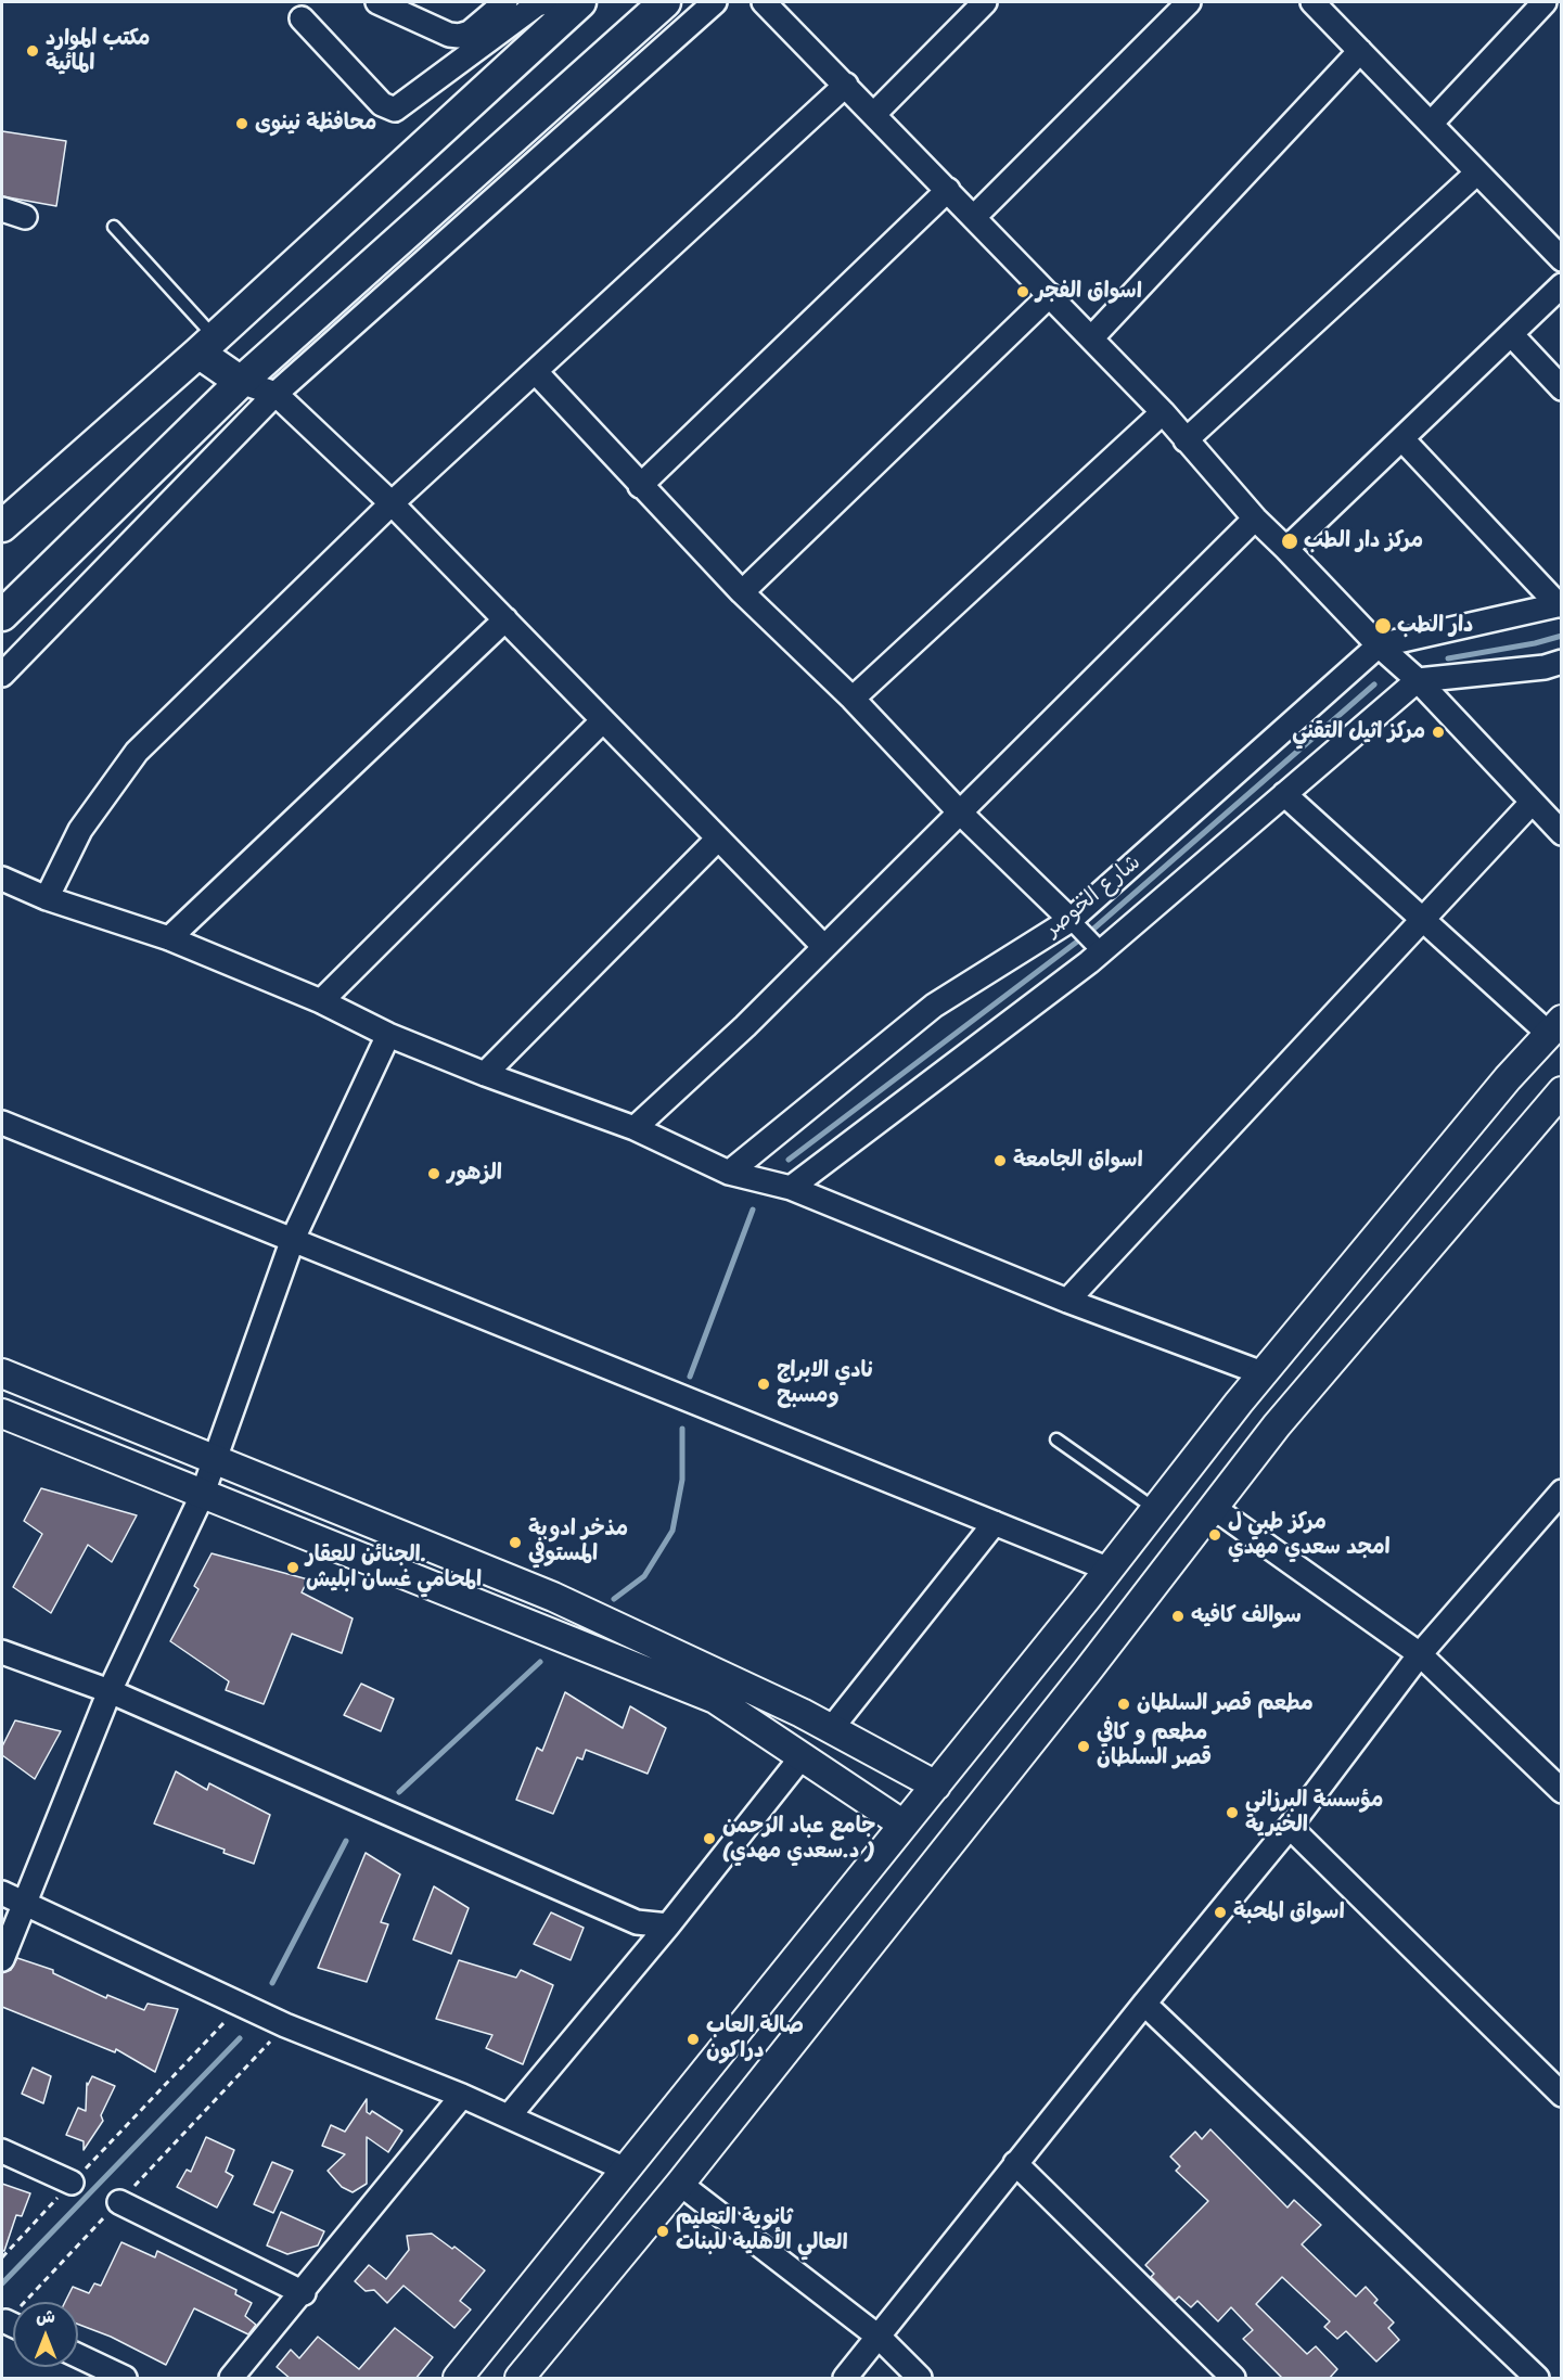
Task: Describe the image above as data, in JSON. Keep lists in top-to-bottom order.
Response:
{
  "streets": {
    "street": ["شارع الخوصر"]
  },
  "places": [
    "مكتب الموارد المائية",
    "محافظة نينوى",
    "اسواق الفجر",
    "مركز دار الطب",
    "دار الطب",
    "مركز اثيل التقني",
    "اسواق الجامعة",
    "الزهور",
    "نادي الابراج ومسبح",
    "مركز طبي ل امجد سعدي مهدي",
    "مذخر ادویة المستوفي",
    "الجنائن للعقار. المحامي غسان ابليش",
    "سوالف كافيه",
    "مطعم قصر السلطان",
    "مطعم و كافي قصر السلطان",
    "مؤسسة البرزاني الخيرية",
    "جامع عباد الرحمن (د.سعدي مهدي )",
    "اسواق المحبة",
    "صالة العاب دراكون",
    "ثانوية التعليم العالي الأهلية للبنات"
  ],
  "north": "top"
}
